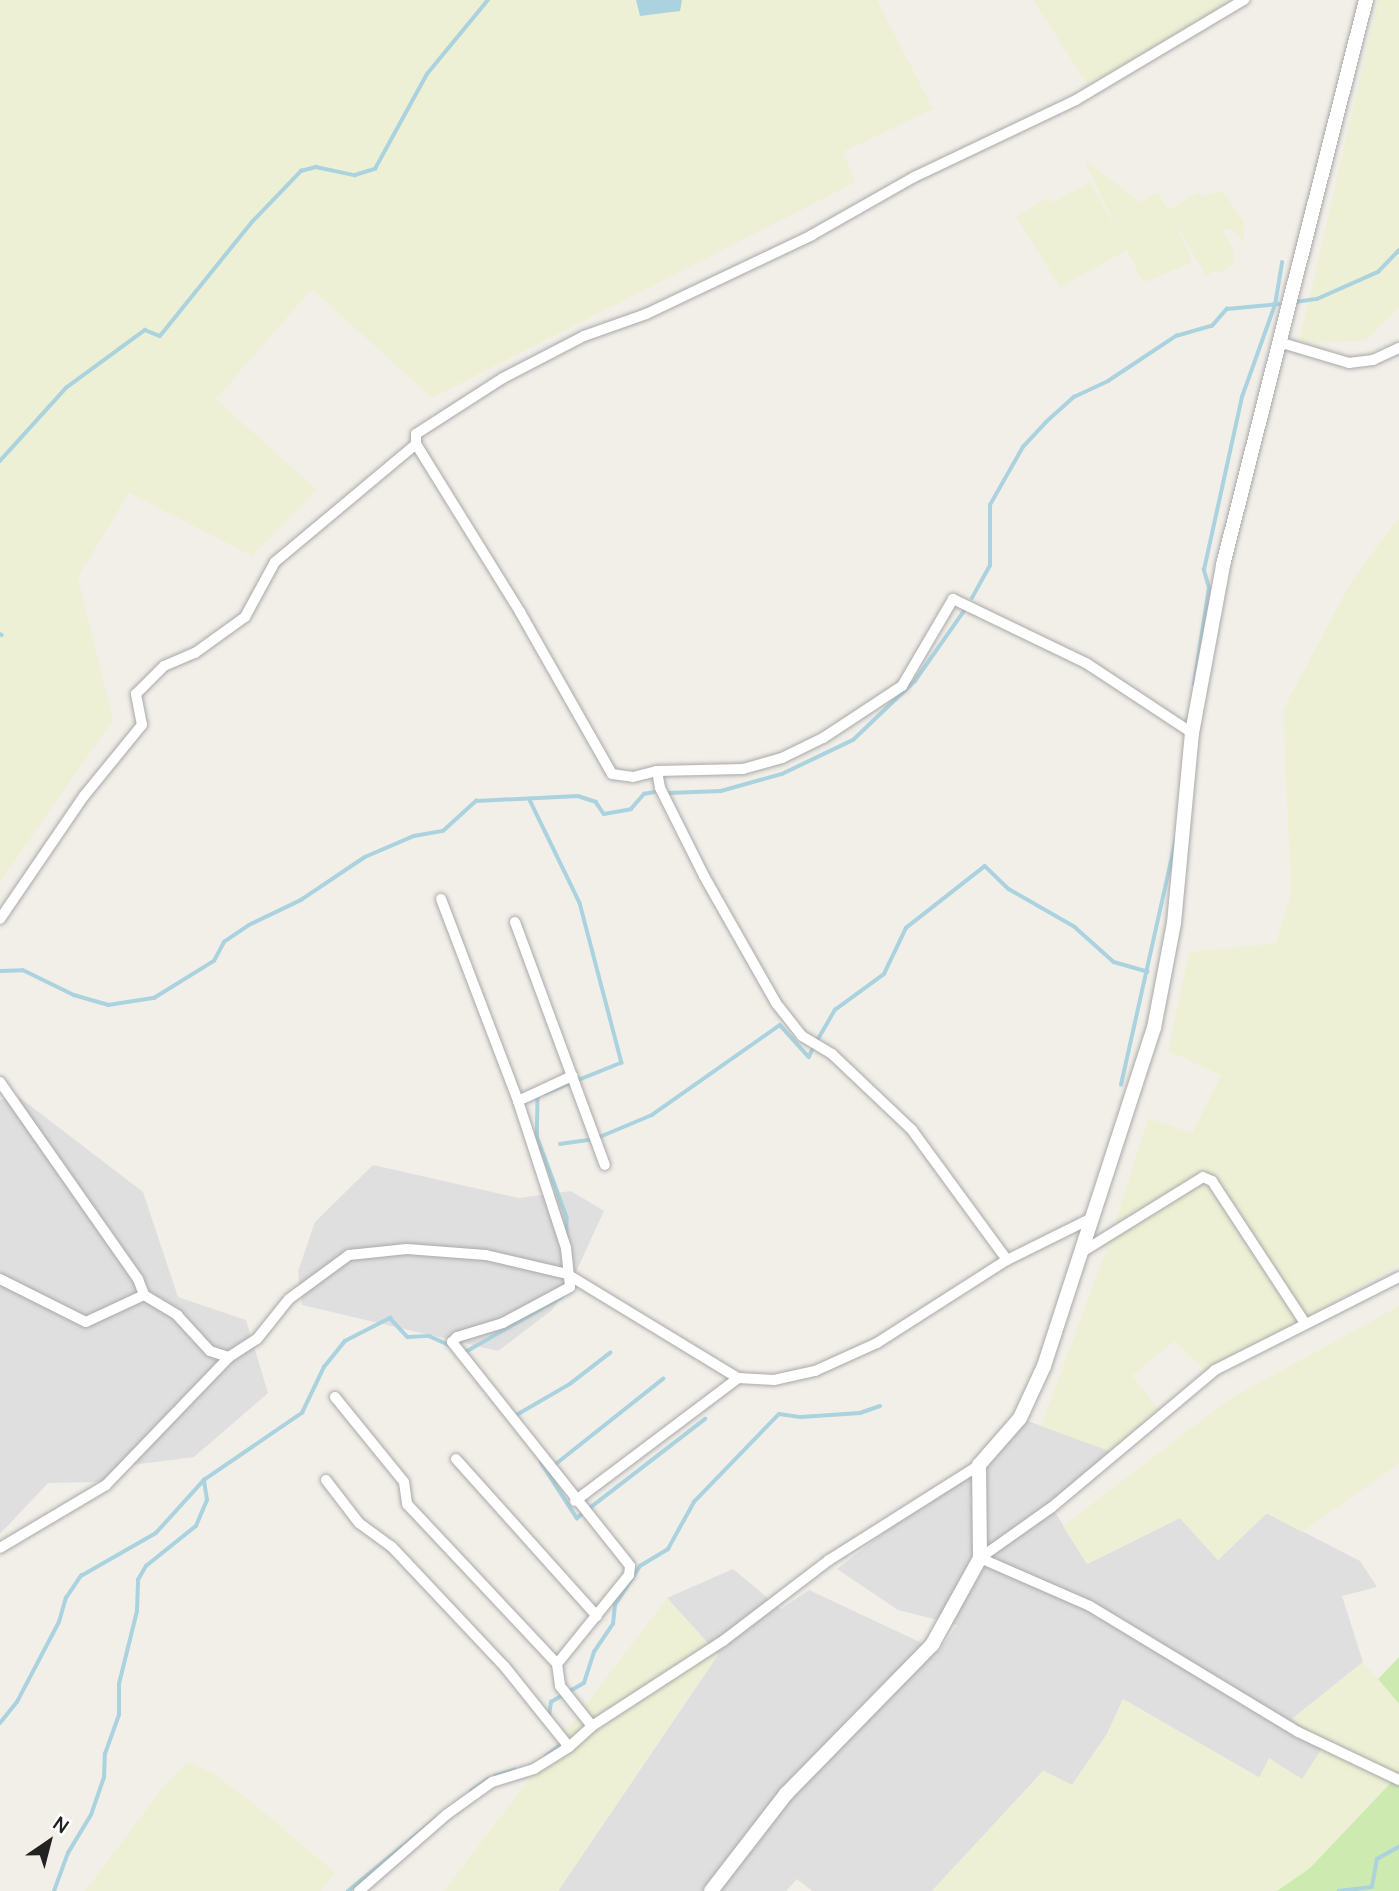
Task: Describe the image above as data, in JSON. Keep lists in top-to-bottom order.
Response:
{
  "north": "top right"
}
